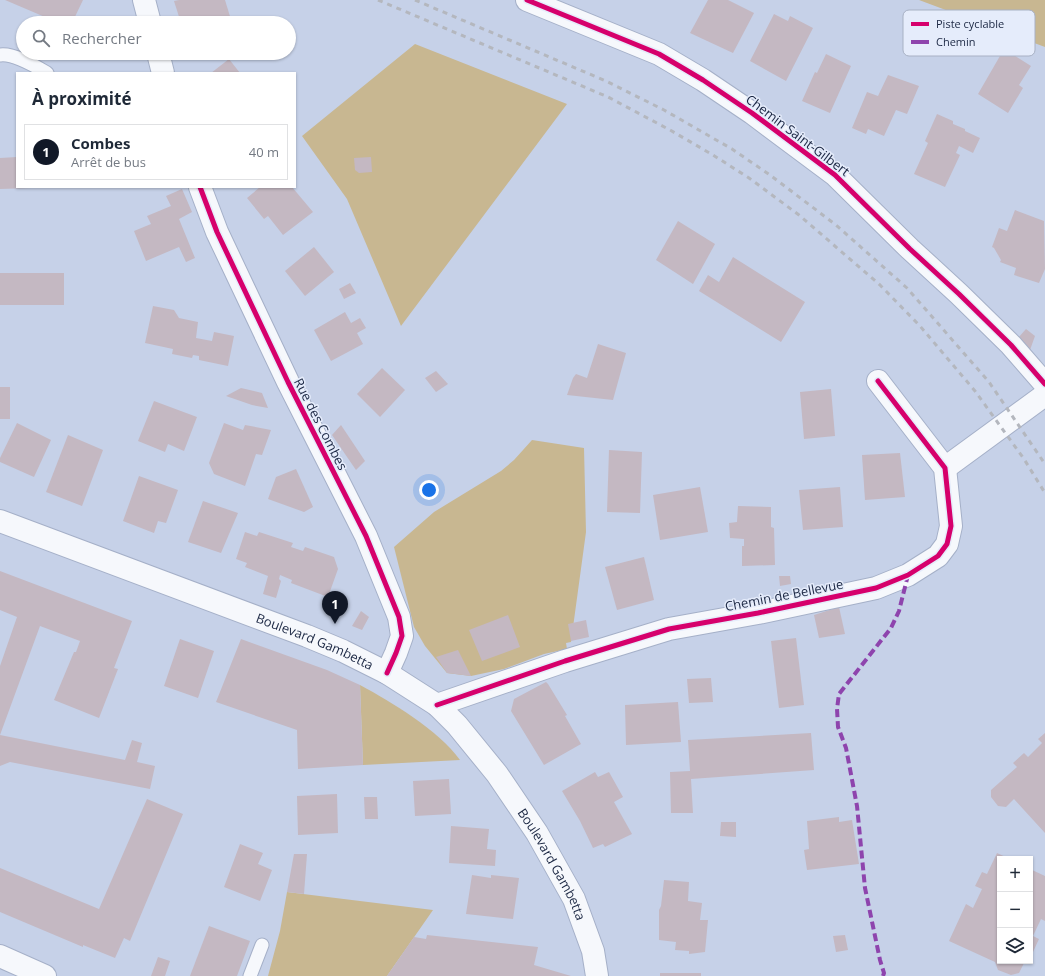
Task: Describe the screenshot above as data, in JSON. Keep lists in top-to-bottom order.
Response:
{
  "streets": {
    "street": [
      "Chemin Saint-Gilbert",
      "Rue des Combes",
      "Chemin de Bellevue",
      "Boulevard Gambetta"
    ]
  },
  "crossings": [
    ["Rue des Combes", "Boulevard Gambetta"],
    ["Chemin de Bellevue", "Boulevard Gambetta"]
  ],
  "legend": ["Piste cyclable", "Chemin"],
  "page": {
    "search": "Rechercher",
    "heading": "À proximité",
    "list": [
      {
        "mark": "1",
        "name": "Combes",
        "note": "Arrêt de bus",
        "value": "40 m"
      }
    ],
    "pins": "1",
    "map_buttons": ["+", "−"]
  }
}
